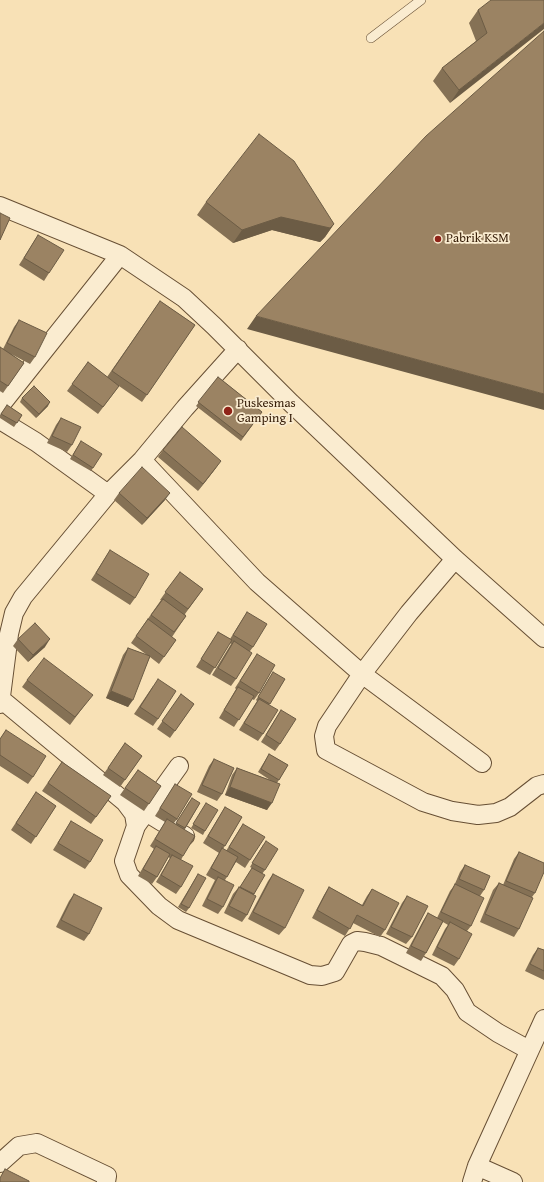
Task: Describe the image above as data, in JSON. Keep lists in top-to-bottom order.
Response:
{
  "places": ["Pabrik KSM", "Puskesmas Gamping I"]
}
